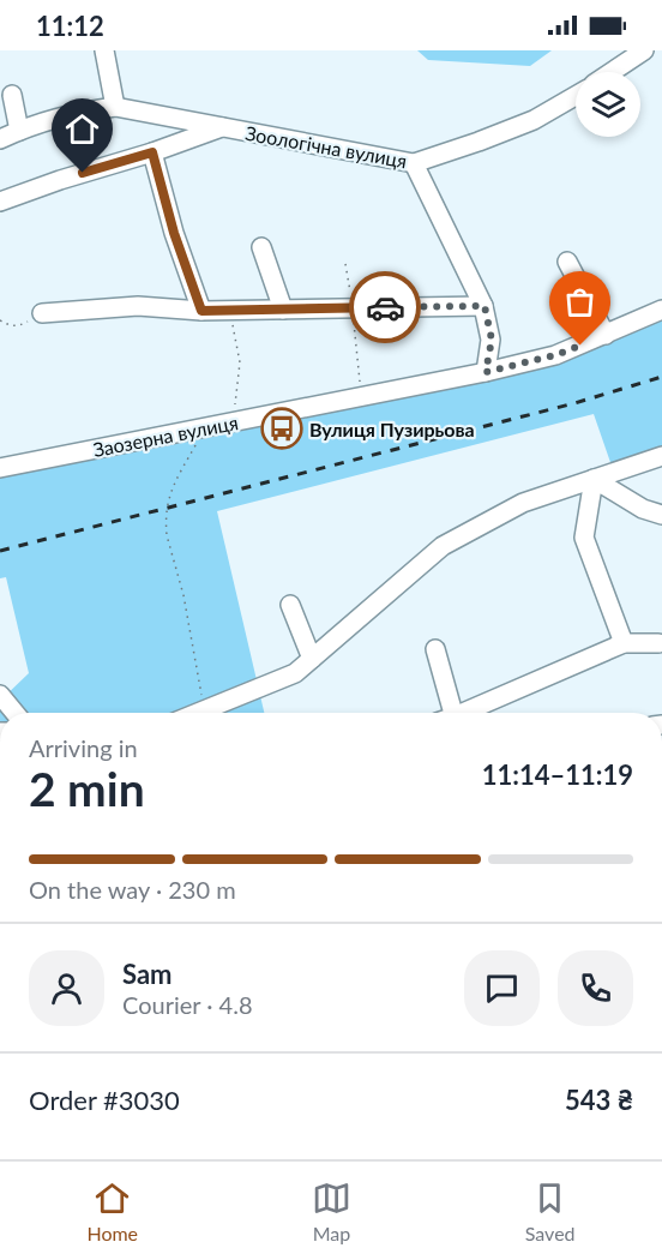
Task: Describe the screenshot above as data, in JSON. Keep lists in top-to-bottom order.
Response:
{
  "streets": {
    "street": ["Зоологічна вулиця", "Заозерна вулиця"]
  },
  "places": {
    "bus stop": ["Вулиця Пузирьова"]
  },
  "page": {
    "status": "11:12",
    "heading": ["2 min", "Arriving in", "11:14–11:19"],
    "panel": [
      "Sam",
      "Courier · 4.8",
      "Order #3030",
      "543 ₴"
    ],
    "bar": "On the way · 230 m",
    "tabs": ["Home", "Map", "Saved"]
  }
}
